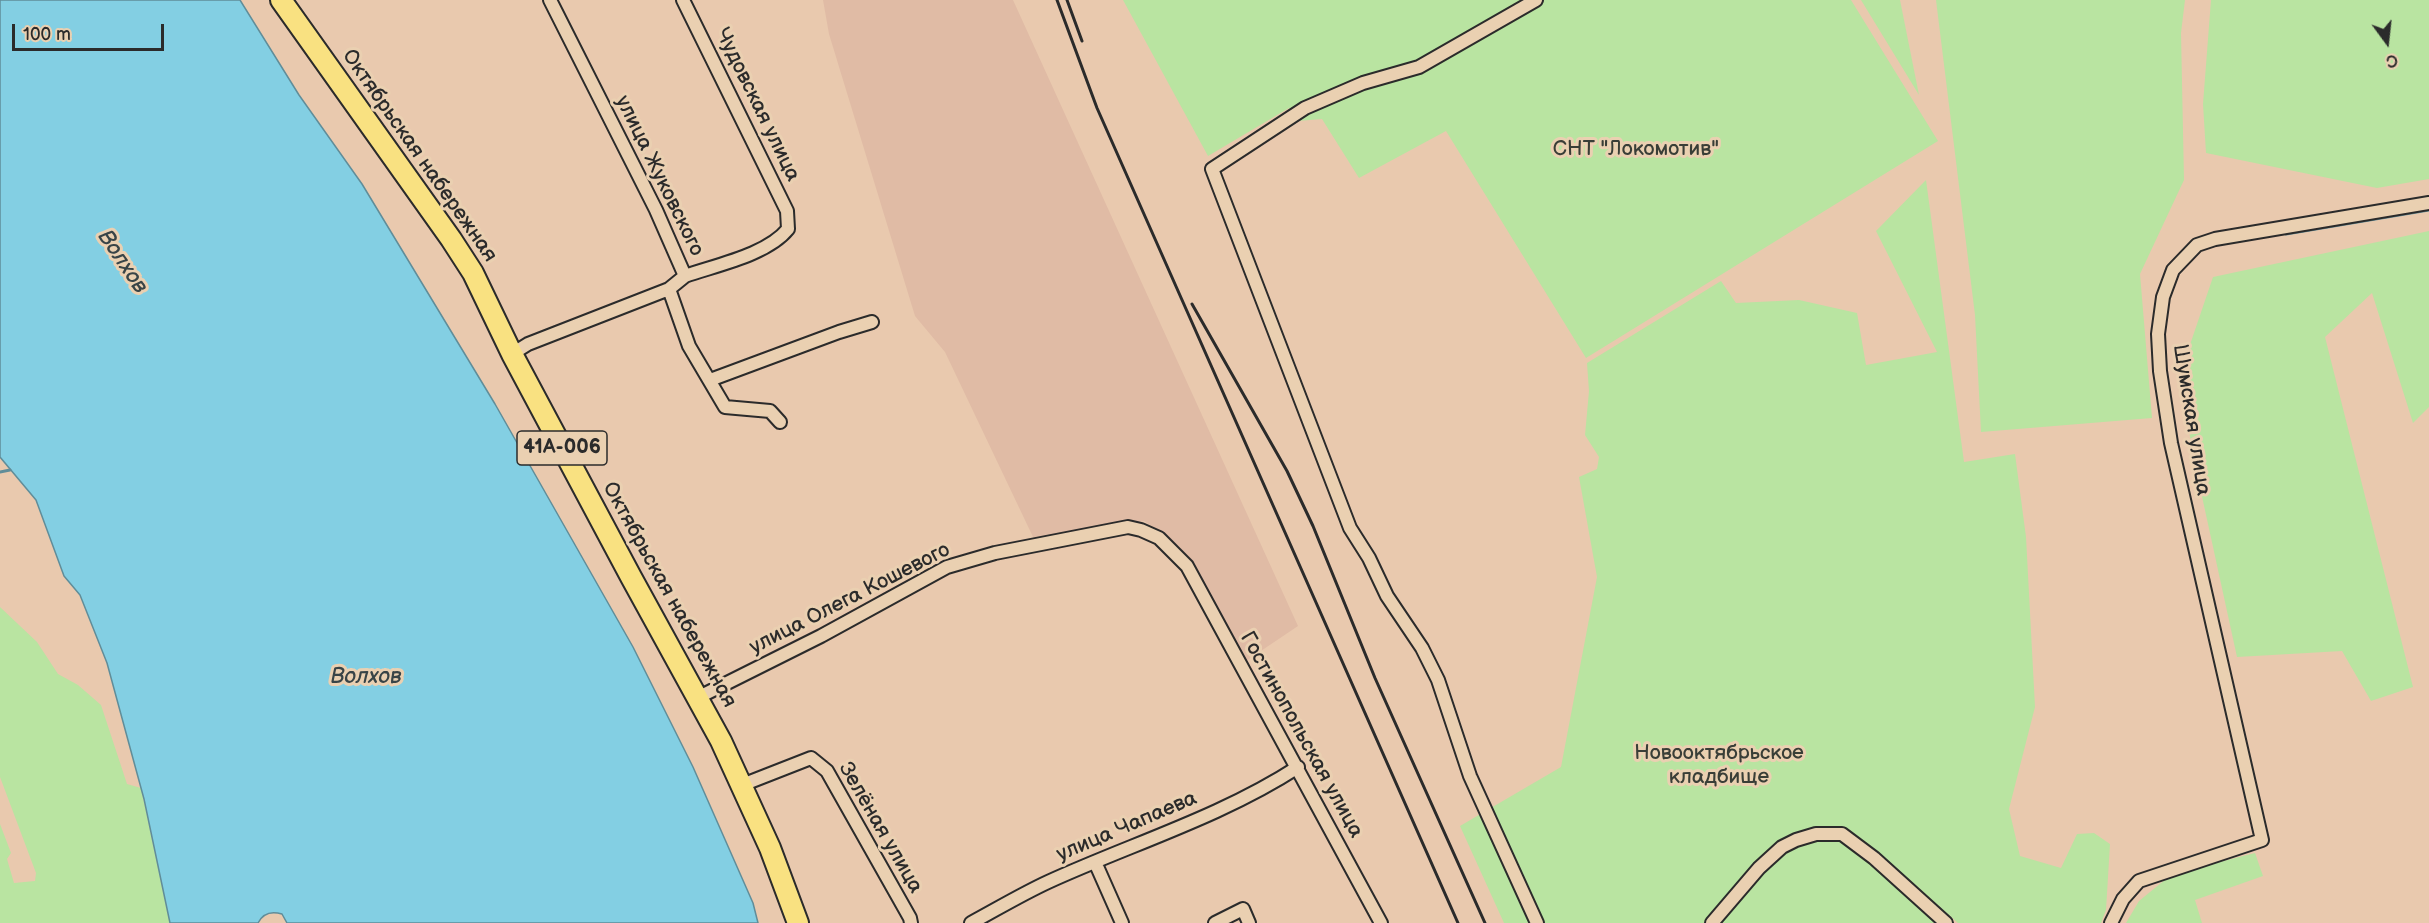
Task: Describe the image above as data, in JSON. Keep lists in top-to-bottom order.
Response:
{
  "streets": {
    "main road": ["Октябрьская набережная", "41А-006"],
    "street": [
      "Чудовская улица",
      "улица Жуковского",
      "Шумская улица",
      "улица Олега Кошевого",
      "Гостинопольская улица",
      "улица Чапаева",
      "Зелёная улица"
    ]
  },
  "crossings": [
    ["Чудовская улица", "улица Жуковского"],
    ["Октябрьская набережная", "улица Жуковского"],
    ["Октябрьская набережная", "улица Олега Кошевого"],
    ["Октябрьская набережная", "Зелёная улица"],
    ["улица Олега Кошевого", "Гостинопольская улица"],
    ["Гостинопольская улица", "улица Чапаева"]
  ],
  "water": ["Волхов"],
  "parks": ["СНТ \"Локомотив\"", "Новооктябрьское кладбище"],
  "scale_bar": "100 m",
  "north": "bottom"
}
